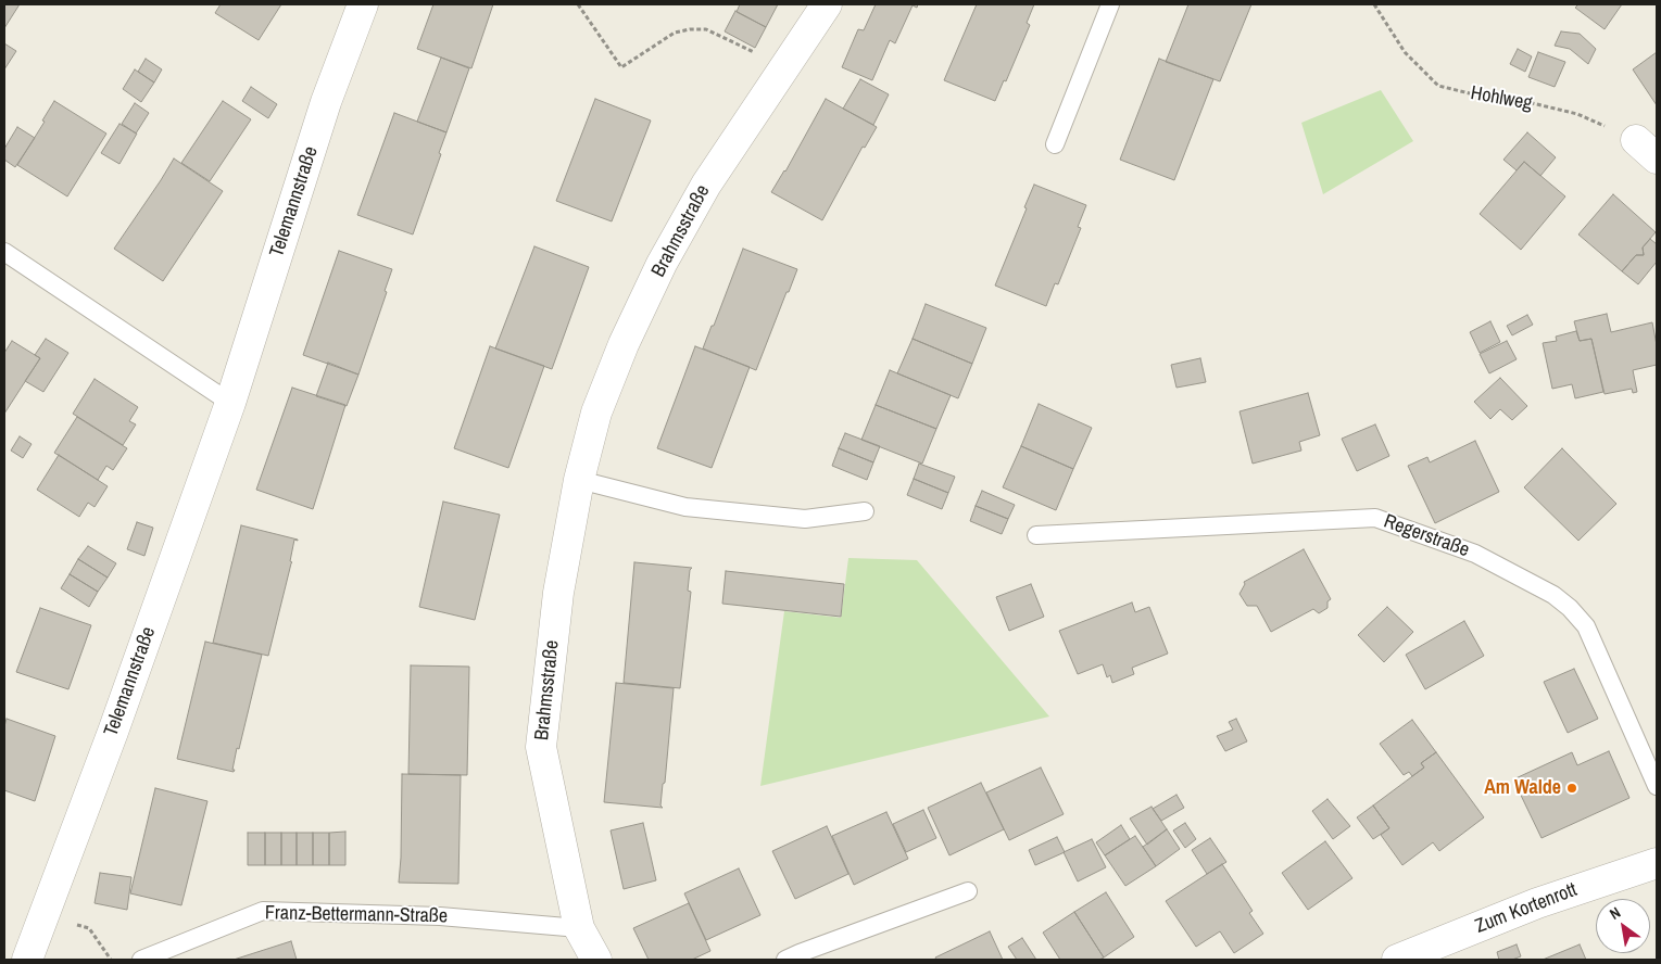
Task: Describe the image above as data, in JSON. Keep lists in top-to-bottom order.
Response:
{
  "streets": {
    "street": ["Telemannstraße", "Brahmsstraße", "Zum Kortenrott"],
    "lane": ["Regerstraße", "Franz-Bettermann-Straße"],
    "path": ["Hohlweg"]
  },
  "crossings": [
    ["Brahmsstraße", "Franz-Bettermann-Straße"]
  ],
  "places": ["Am Walde"],
  "north": "top left"
}
